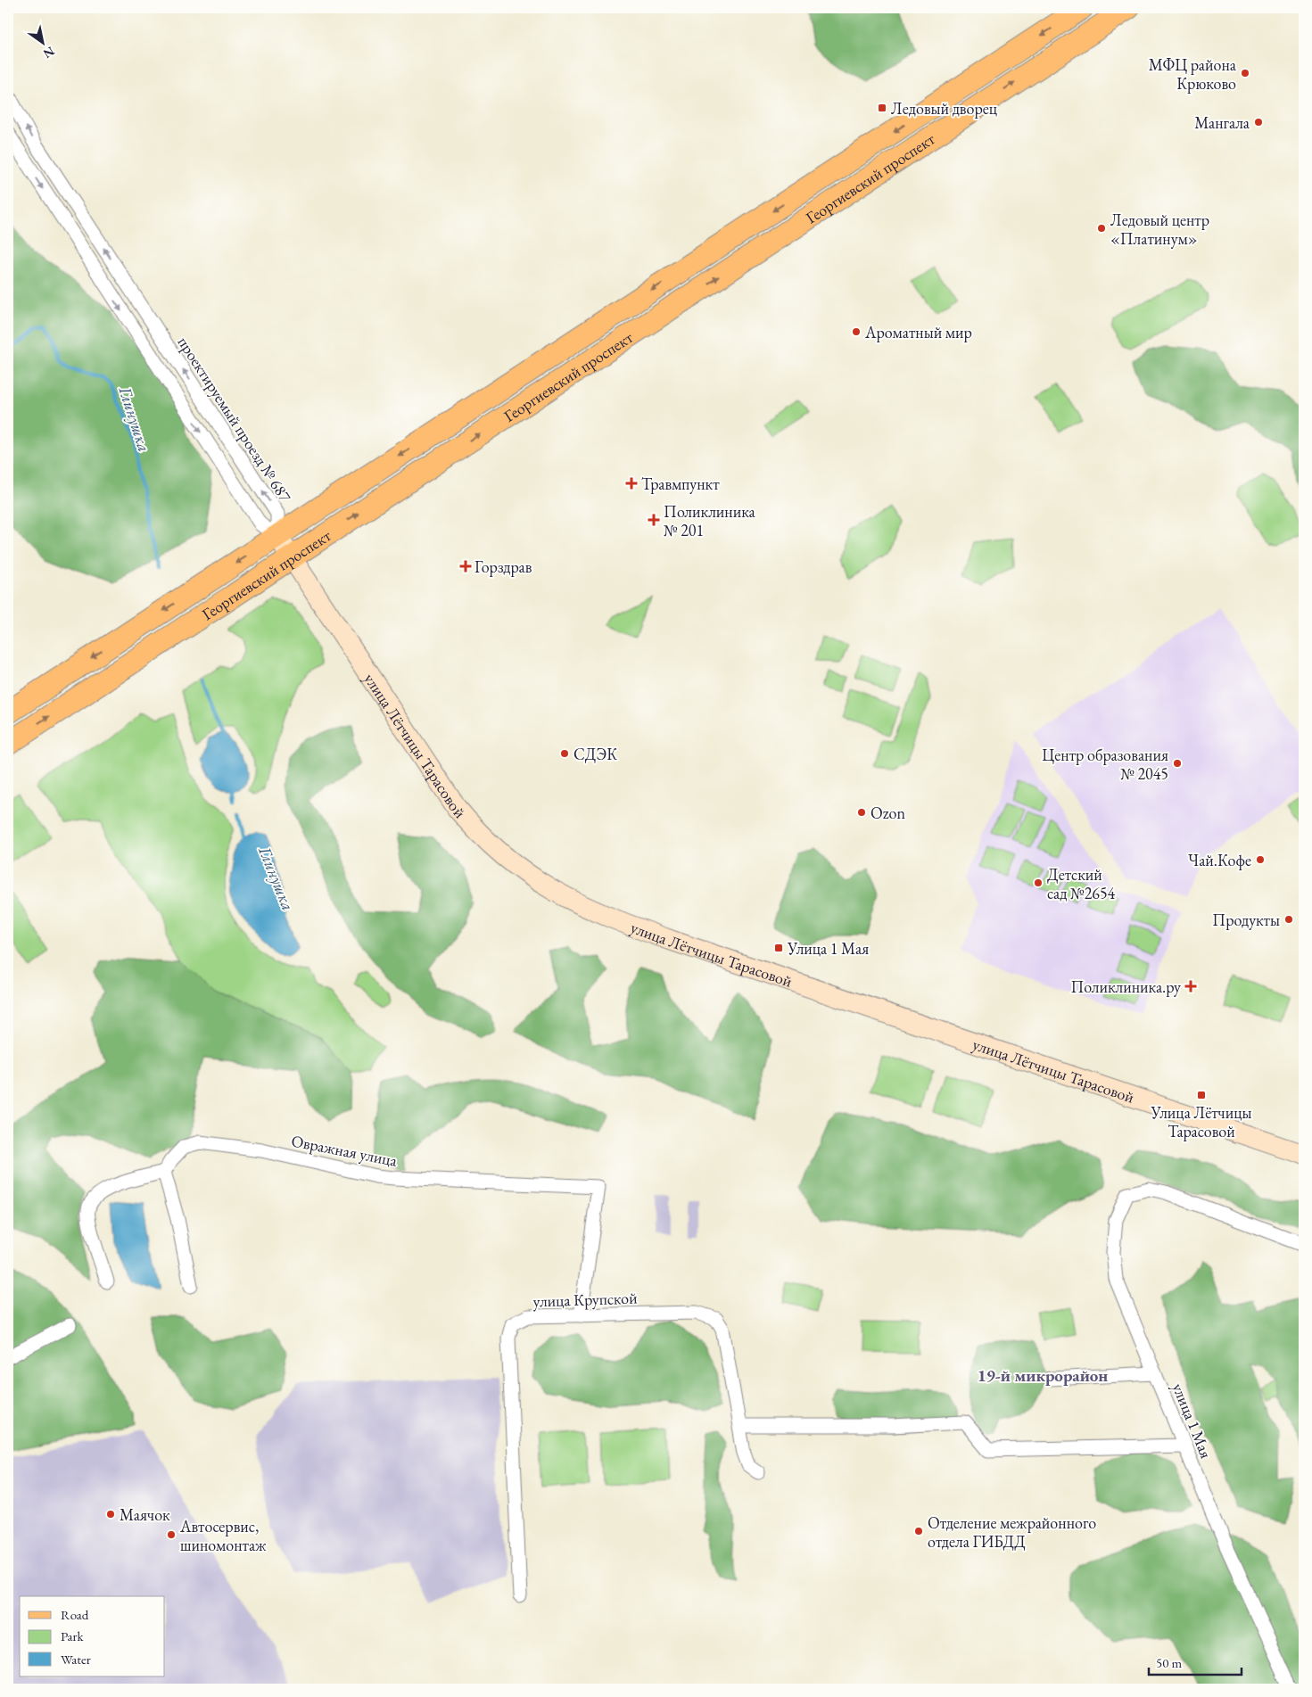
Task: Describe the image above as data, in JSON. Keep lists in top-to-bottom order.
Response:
{
  "streets": {
    "main road": ["Георгиевский проспект", "улица Лётчицы Тарасовой"],
    "street": [
      "проектируемый проезд № 687",
      "Овражная улица",
      "улица Крупской",
      "улица 1 Мая"
    ]
  },
  "crossings": [
    ["Георгиевский проспект", "проектируемый проезд № 687"],
    ["Георгиевский проспект", "улица Лётчицы Тарасовой"],
    ["проектируемый проезд № 687", "улица Лётчицы Тарасовой"],
    ["Овражная улица", "улица Крупской"]
  ],
  "districts": ["19-й микрорайон"],
  "water": ["Глинушка"],
  "places": {
    "other": [
      "МФЦ района Крюково",
      "Мангала",
      "Ледовый центр «Платинум»",
      "Ароматный мир",
      "СДЭК",
      "Центр образования № 2045",
      "Ozon",
      "Чай.Кофе",
      "Детский сад №2654",
      "Продукты",
      "Маячок",
      "Отделение межрайонного отдела ГИБДД",
      "Автосервис, шиномонтаж"
    ],
    "transit": ["Ледовый дворец", "Улица 1 Мая", "Улица Лётчицы Тарасовой"],
    "health": [
      "Травмпункт",
      "Поликлиника № 201",
      "Горздрав",
      "Поликлиника.ру"
    ]
  },
  "legend": ["Road", "Park", "Water"],
  "scale_bar": "50 m",
  "north": "bottom right"
}
